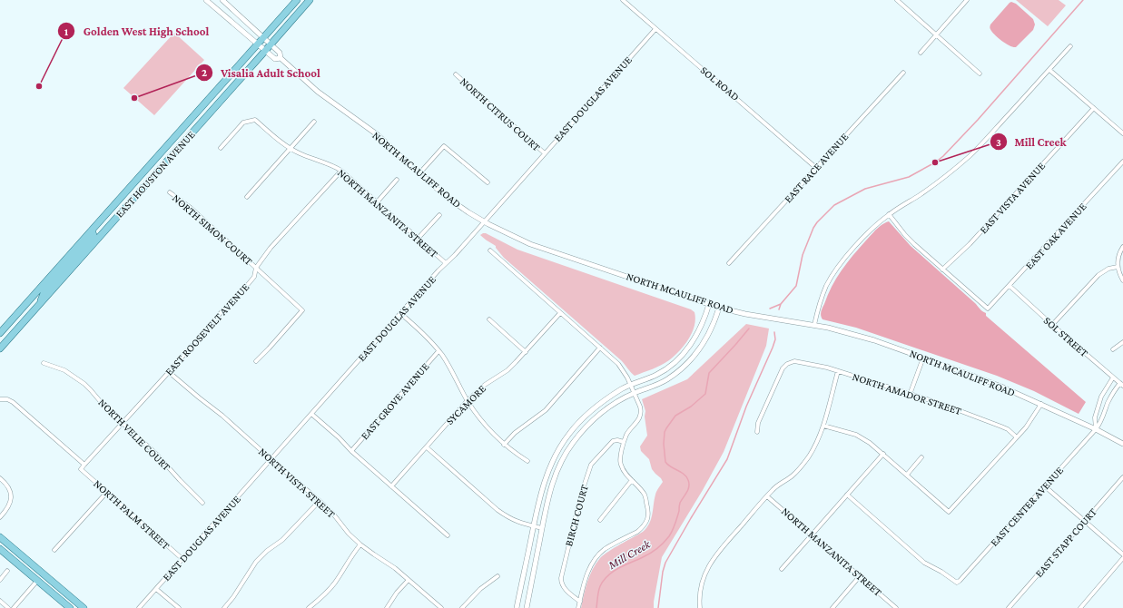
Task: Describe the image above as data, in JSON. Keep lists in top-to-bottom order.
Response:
{
  "streets": {
    "main road": ["EAST HOUSTON AVENUE"],
    "street": [
      "SOL ROAD",
      "EAST DOUGLAS AVENUE",
      "NORTH CITRUS COURT",
      "EAST RACE AVENUE",
      "NORTH MCAULIFF ROAD",
      "EAST VISTA AVENUE",
      "NORTH MANZANITA STREET",
      "NORTH SIMON COURT",
      "EAST OAK AVENUE",
      "EAST ROOSEVELT AVENUE",
      "SOL STREET",
      "NORTH AMADOR STREET",
      "EAST GROVE AVENUE",
      "SYCAMORE",
      "NORTH VELIE COURT",
      "NORTH VISTA STREET",
      "EAST CENTER AVENUE",
      "NORTH PALM STREET",
      "BIRCH COURT",
      "EAST STAPP COURT"
    ]
  },
  "crossings": [
    ["SOL ROAD", "EAST DOUGLAS AVENUE"],
    ["SOL ROAD", "EAST RACE AVENUE"],
    ["EAST DOUGLAS AVENUE", "NORTH CITRUS COURT"],
    ["EAST DOUGLAS AVENUE", "NORTH MCAULIFF ROAD"],
    ["EAST DOUGLAS AVENUE", "NORTH MANZANITA STREET"],
    ["EAST DOUGLAS AVENUE", "NORTH VISTA STREET"],
    ["EAST DOUGLAS AVENUE", "NORTH PALM STREET"],
    ["NORTH MCAULIFF ROAD", "EAST HOUSTON AVENUE"],
    ["NORTH MCAULIFF ROAD", "EAST CENTER AVENUE"],
    ["EAST VISTA AVENUE", "EAST OAK AVENUE"],
    ["NORTH MANZANITA STREET", "EAST ROOSEVELT AVENUE"],
    ["NORTH SIMON COURT", "EAST ROOSEVELT AVENUE"],
    ["EAST OAK AVENUE", "SOL STREET"],
    ["EAST ROOSEVELT AVENUE", "NORTH VELIE COURT"],
    ["EAST ROOSEVELT AVENUE", "NORTH VISTA STREET"],
    ["EAST ROOSEVELT AVENUE", "NORTH PALM STREET"],
    ["SOL STREET", "EAST CENTER AVENUE"]
  ],
  "water": ["Mill Creek"],
  "places": ["Golden West High School", "Visalia Adult School", "Mill Creek"]
}
